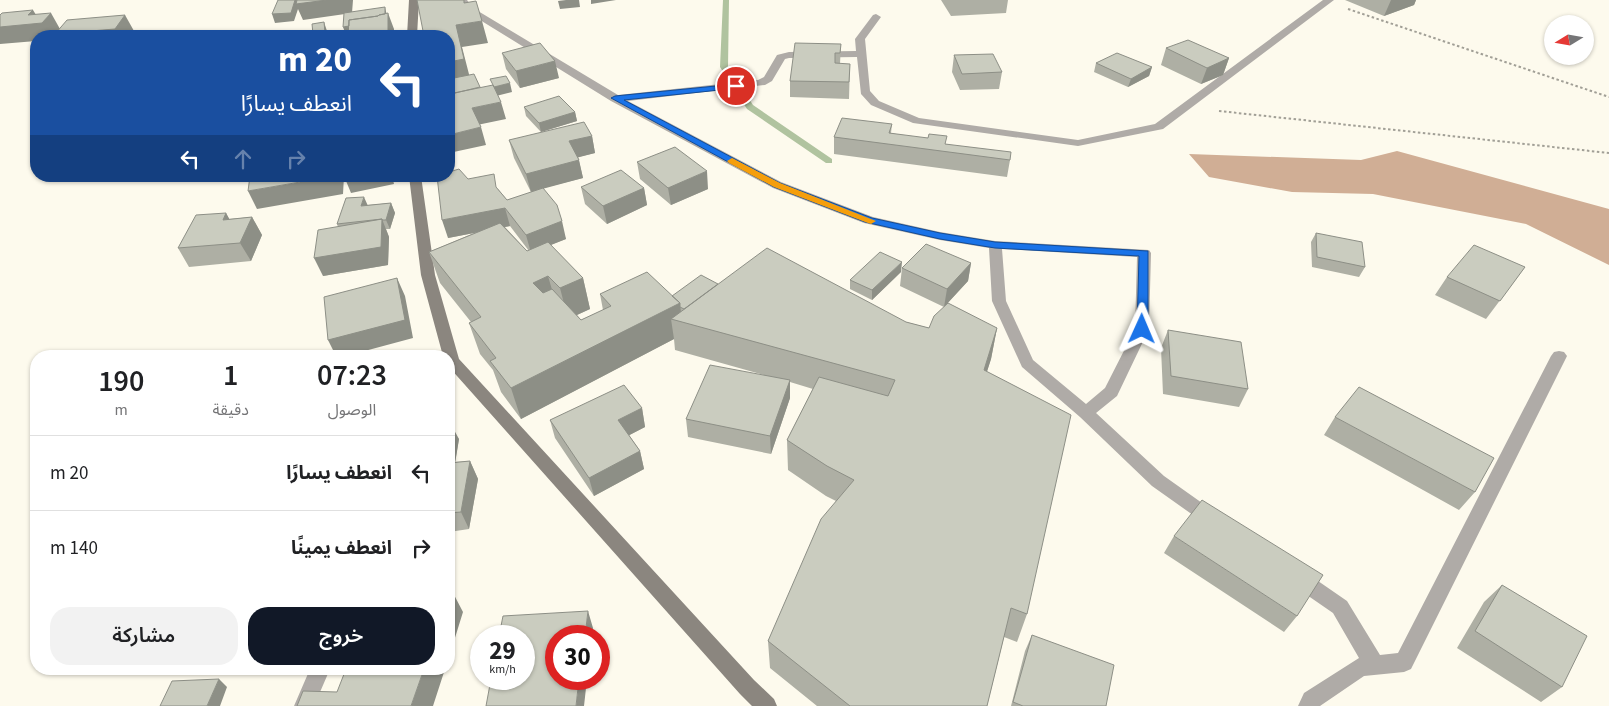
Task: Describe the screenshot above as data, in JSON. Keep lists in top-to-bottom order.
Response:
{
  "north": "left",
  "page": {
    "turn": ["20 m", "انعطف يسارًا"],
    "eta": [
      "07:23",
      "الوصول",
      "1",
      "دقيقة",
      "190",
      "m"
    ],
    "list": [
      {
        "name": "انعطف يسارًا",
        "value": "20 m"
      },
      {
        "name": "انعطف يمينًا",
        "value": "140 m"
      }
    ],
    "buttons": ["خروج", "مشاركة"],
    "speed": "29 km/h",
    "limit": "30"
  }
}
